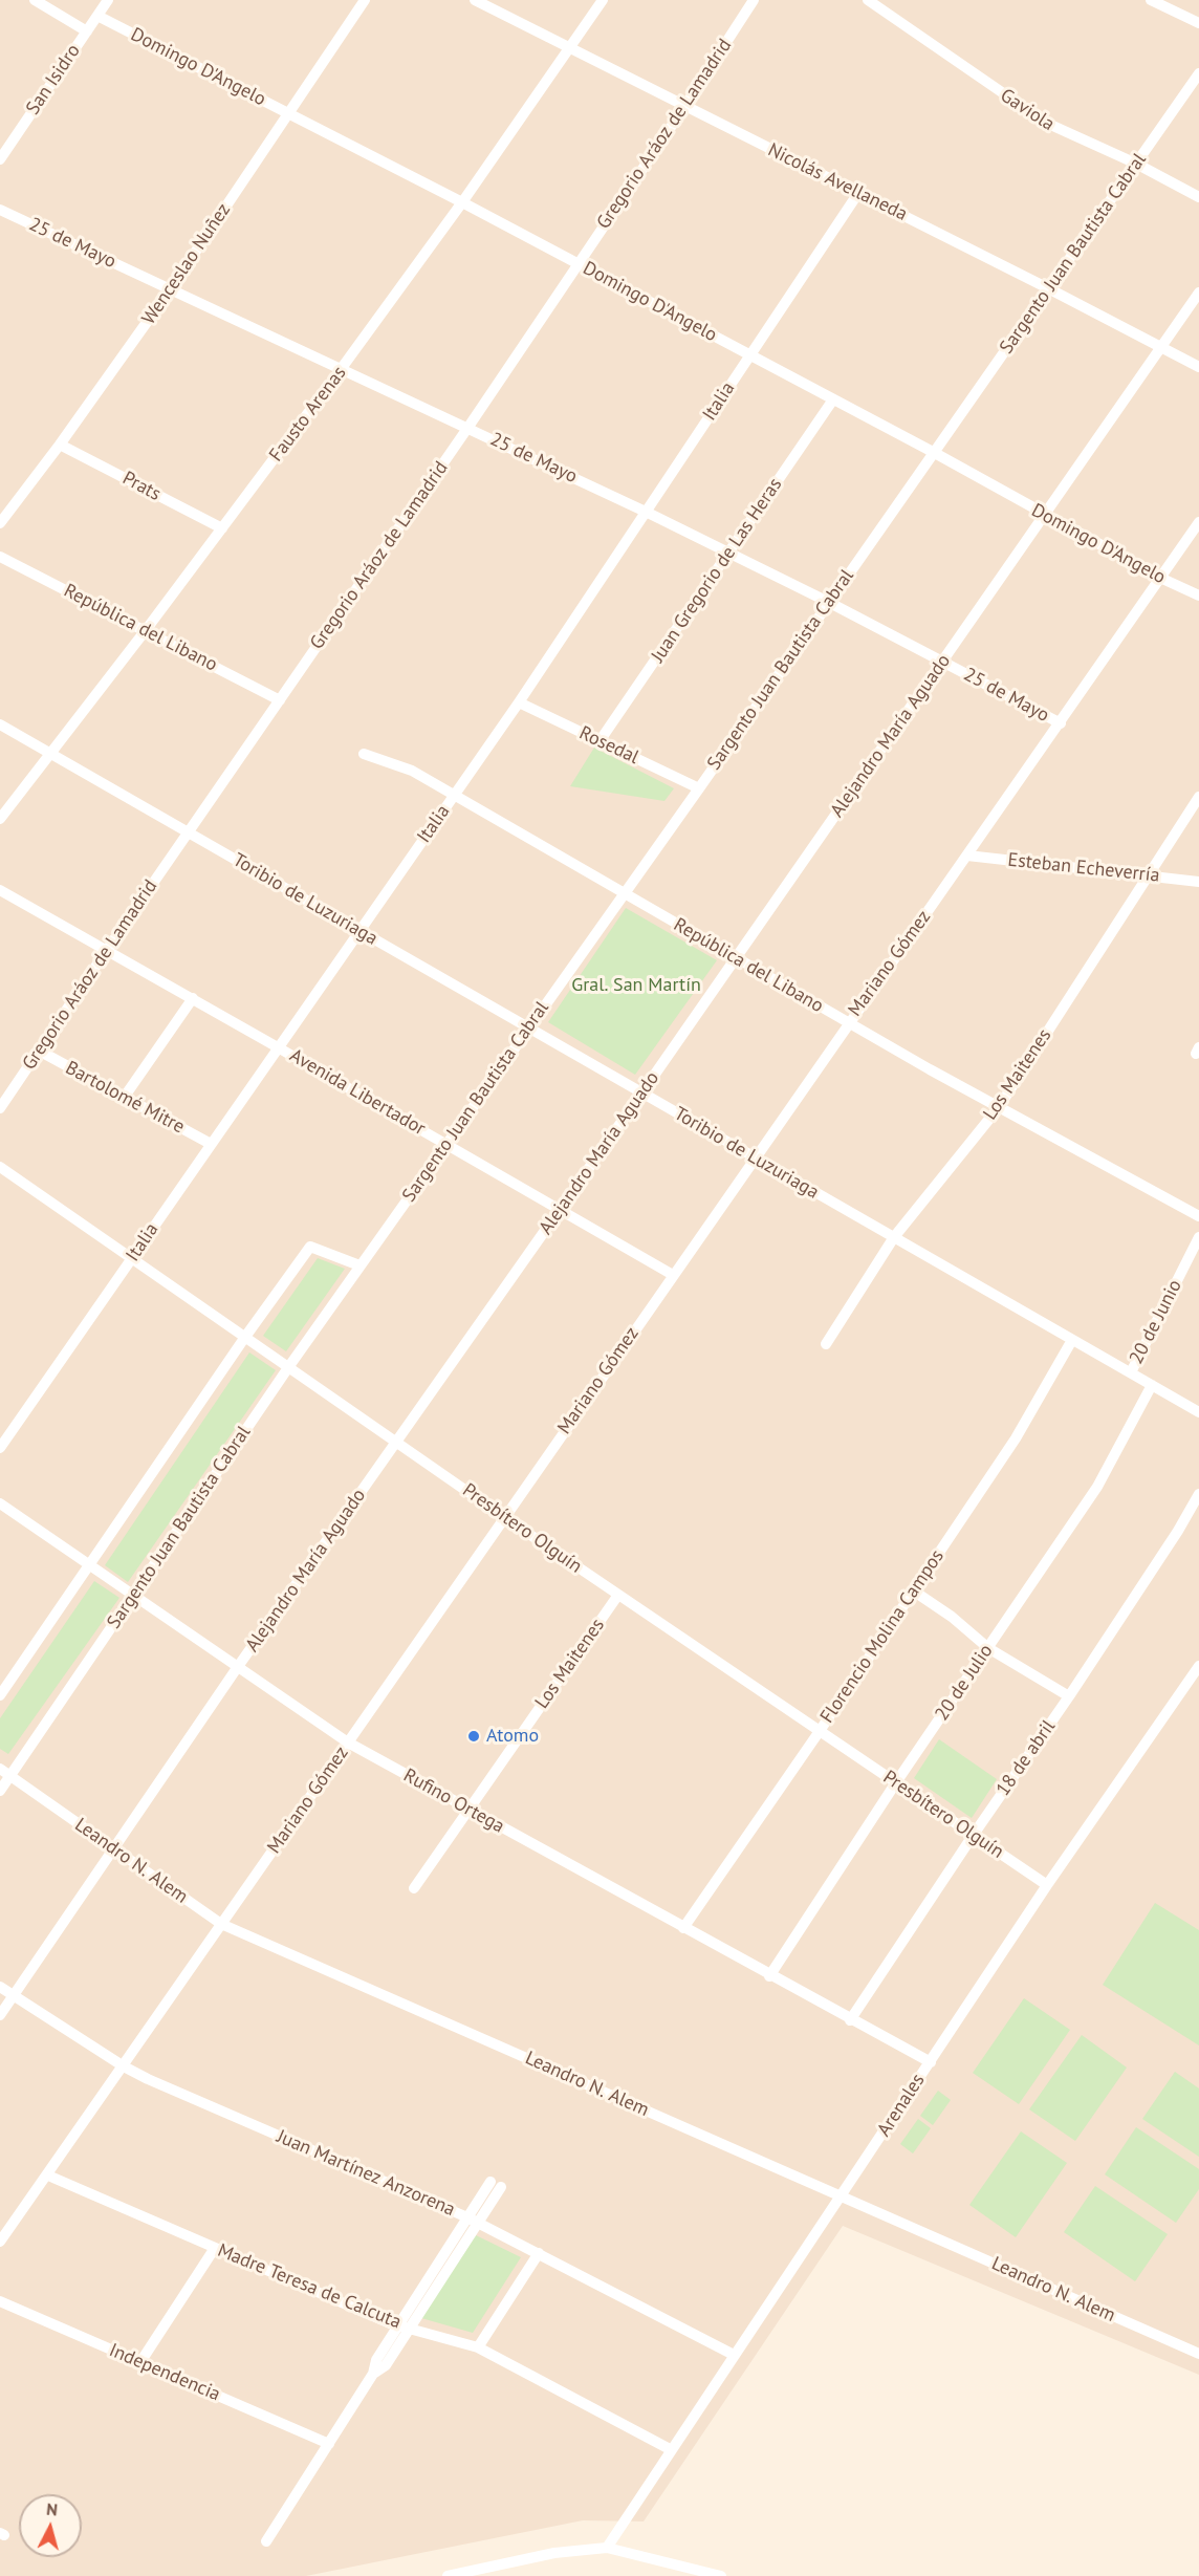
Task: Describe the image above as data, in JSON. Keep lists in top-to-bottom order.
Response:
{
  "streets": {
    "street": [
      "Domingo D'Angelo",
      "San Isidro",
      "Gaviola",
      "Gregorio Aráoz de Lamadrid",
      "Nicolás Avellaneda",
      "25 de Mayo",
      "Sargento Juan Bautista Cabral",
      "Wenceslao Nuñez",
      "Italia",
      "Fausto Arenas",
      "Prats",
      "Juan Gregorio de Las Heras",
      "República del Libano",
      "Alejandro María Aguado",
      "Rosedal",
      "Esteban Echeverría",
      "Toribio de Luzuriaga",
      "Mariano Gómez",
      "Los Maitenes",
      "Avenida Libertador",
      "Bartolomé Mitre",
      "20 de Junio",
      "Presbítero Olguín",
      "Florencio Molina Campos",
      "20 de Julio",
      "18 de abril",
      "Rufino Ortega",
      "Leandro N. Alem",
      "Arenales",
      "Juan Martínez Anzorena",
      "Madre Teresa de Calcuta",
      "Independencia"
    ]
  },
  "crossings": [
    ["Domingo D'Angelo", "San Isidro"],
    ["Domingo D'Angelo", "Gregorio Aráoz de Lamadrid"],
    ["Domingo D'Angelo", "Sargento Juan Bautista Cabral"],
    ["Domingo D'Angelo", "Wenceslao Nuñez"],
    ["Domingo D'Angelo", "Italia"],
    ["Domingo D'Angelo", "Fausto Arenas"],
    ["Domingo D'Angelo", "Juan Gregorio de Las Heras"],
    ["Domingo D'Angelo", "Alejandro María Aguado"],
    ["Domingo D'Angelo", "Mariano Gómez"],
    ["Gaviola", "Sargento Juan Bautista Cabral"],
    ["Gregorio Aráoz de Lamadrid", "Nicolás Avellaneda"],
    ["Gregorio Aráoz de Lamadrid", "25 de Mayo"],
    ["Gregorio Aráoz de Lamadrid", "República del Libano"],
    ["Gregorio Aráoz de Lamadrid", "Toribio de Luzuriaga"],
    ["Gregorio Aráoz de Lamadrid", "Avenida Libertador"],
    ["Gregorio Aráoz de Lamadrid", "Bartolomé Mitre"],
    ["Nicolás Avellaneda", "Sargento Juan Bautista Cabral"],
    ["Nicolás Avellaneda", "Italia"],
    ["Nicolás Avellaneda", "Fausto Arenas"],
    ["Nicolás Avellaneda", "Alejandro María Aguado"],
    ["25 de Mayo", "Sargento Juan Bautista Cabral"],
    ["25 de Mayo", "Wenceslao Nuñez"],
    ["25 de Mayo", "Italia"],
    ["25 de Mayo", "Fausto Arenas"],
    ["25 de Mayo", "Juan Gregorio de Las Heras"],
    ["25 de Mayo", "Alejandro María Aguado"],
    ["25 de Mayo", "Mariano Gómez"],
    ["Sargento Juan Bautista Cabral", "República del Libano"],
    ["Sargento Juan Bautista Cabral", "Rosedal"],
    ["Sargento Juan Bautista Cabral", "Toribio de Luzuriaga"],
    ["Sargento Juan Bautista Cabral", "Avenida Libertador"],
    ["Sargento Juan Bautista Cabral", "Presbítero Olguín"],
    ["Sargento Juan Bautista Cabral", "Rufino Ortega"],
    ["Sargento Juan Bautista Cabral", "Leandro N. Alem"],
    ["Wenceslao Nuñez", "Prats"],
    ["Italia", "República del Libano"],
    ["Italia", "Rosedal"],
    ["Italia", "Toribio de Luzuriaga"],
    ["Italia", "Avenida Libertador"],
    ["Italia", "Bartolomé Mitre"],
    ["Italia", "Presbítero Olguín"],
    ["Fausto Arenas", "Prats"],
    ["Fausto Arenas", "República del Libano"],
    ["Fausto Arenas", "Toribio de Luzuriaga"],
    ["Juan Gregorio de Las Heras", "Rosedal"],
    ["República del Libano", "Alejandro María Aguado"],
    ["República del Libano", "Mariano Gómez"],
    ["República del Libano", "Los Maitenes"],
    ["Alejandro María Aguado", "Toribio de Luzuriaga"],
    ["Alejandro María Aguado", "Avenida Libertador"],
    ["Alejandro María Aguado", "Presbítero Olguín"],
    ["Alejandro María Aguado", "Rufino Ortega"],
    ["Alejandro María Aguado", "Leandro N. Alem"],
    ["Alejandro María Aguado", "Juan Martínez Anzorena"],
    ["Esteban Echeverría", "Mariano Gómez"],
    ["Esteban Echeverría", "Los Maitenes"],
    ["Toribio de Luzuriaga", "Mariano Gómez"],
    ["Toribio de Luzuriaga", "Los Maitenes"],
    ["Toribio de Luzuriaga", "20 de Junio"],
    ["Toribio de Luzuriaga", "Florencio Molina Campos"],
    ["Toribio de Luzuriaga", "20 de Julio"],
    ["Mariano Gómez", "Avenida Libertador"],
    ["Mariano Gómez", "Presbítero Olguín"],
    ["Mariano Gómez", "Rufino Ortega"],
    ["Mariano Gómez", "Leandro N. Alem"],
    ["Mariano Gómez", "Juan Martínez Anzorena"],
    ["Mariano Gómez", "Madre Teresa de Calcuta"],
    ["Los Maitenes", "Presbítero Olguín"],
    ["Los Maitenes", "Rufino Ortega"],
    ["Presbítero Olguín", "Florencio Molina Campos"],
    ["Presbítero Olguín", "20 de Julio"],
    ["Presbítero Olguín", "18 de abril"],
    ["Presbítero Olguín", "Arenales"],
    ["Florencio Molina Campos", "Rufino Ortega"],
    ["20 de Julio", "Rufino Ortega"],
    ["18 de abril", "Rufino Ortega"],
    ["Rufino Ortega", "Arenales"],
    ["Leandro N. Alem", "Arenales"],
    ["Arenales", "Juan Martínez Anzorena"],
    ["Arenales", "Madre Teresa de Calcuta"]
  ],
  "parks": ["Gral. San Martín"],
  "places": ["Atomo"],
  "north": "top"
}
